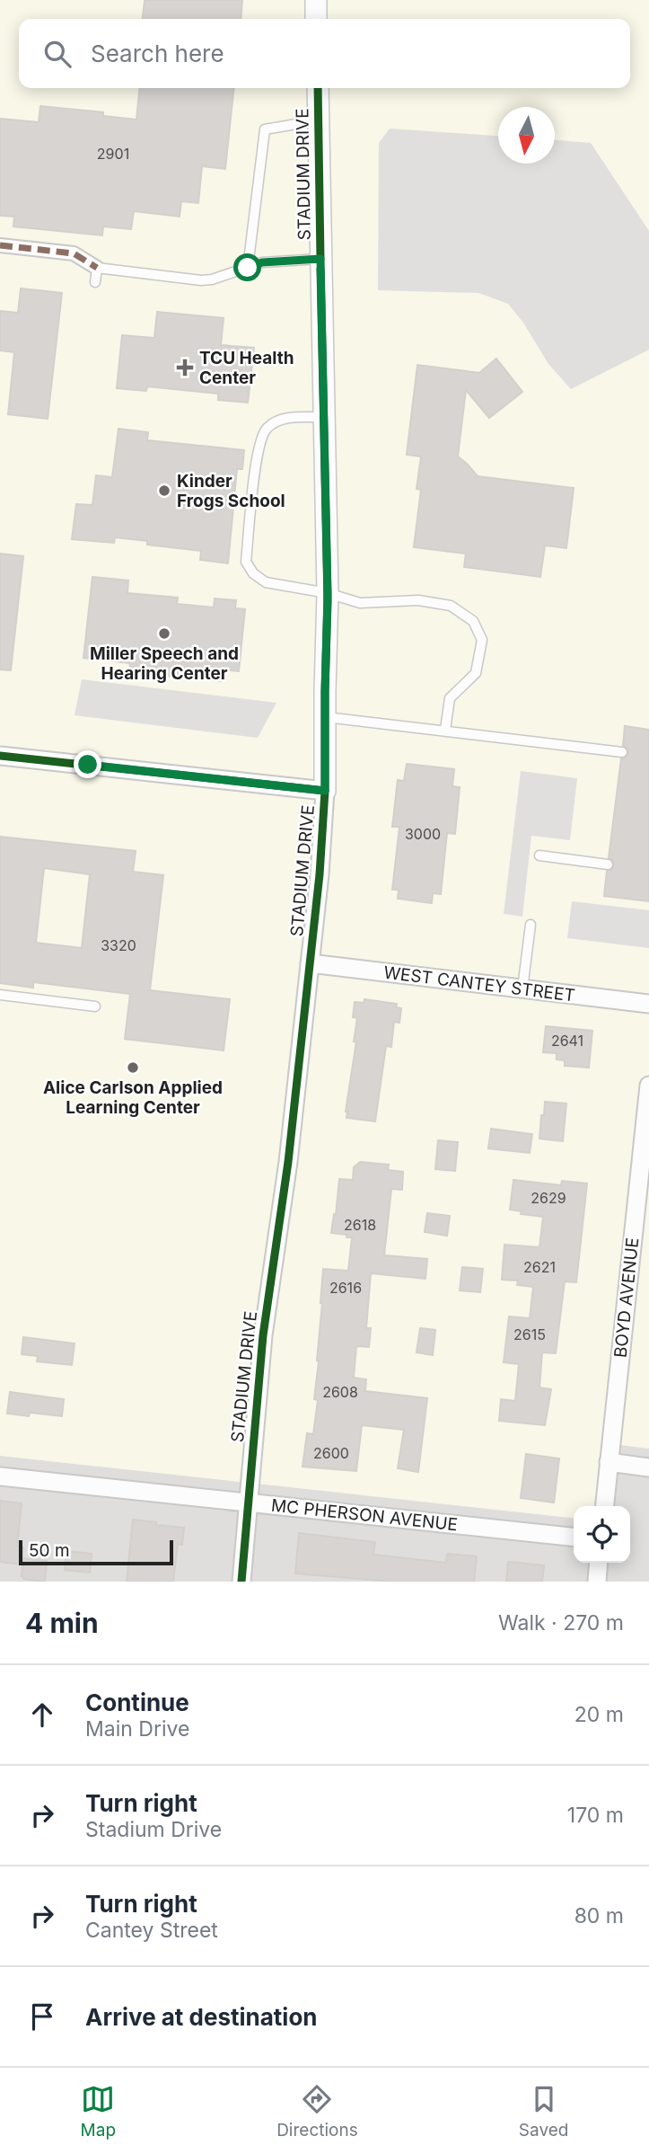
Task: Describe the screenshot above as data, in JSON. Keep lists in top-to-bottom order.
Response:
{
  "streets": {
    "street": [
      "STADIUM DRIVE",
      "WEST CANTEY STREET",
      "BOYD AVENUE",
      "MC PHERSON AVENUE"
    ]
  },
  "crossings": [
    ["STADIUM DRIVE", "WEST CANTEY STREET"],
    ["STADIUM DRIVE", "MC PHERSON AVENUE"]
  ],
  "places": {
    "health": ["TCU Health Center"],
    "other": ["Kinder Frogs School", "Miller Speech and Hearing Center", "Alice Carlson Applied Learning Center"]
  },
  "house_numbers": [
    "2901",
    "3000",
    "3320",
    "2641",
    "2629",
    "2618",
    "2621",
    "2616",
    "2615",
    "2608",
    "2600"
  ],
  "scale_bar": "50 m",
  "north": "bottom",
  "page": {
    "search": "Search here",
    "scale": "50 m",
    "heading": ["4 min", "Walk · 270 m"],
    "list": [
      ["Continue", "Main Drive", "20 m"],
      ["Turn right", "Stadium Drive", "170 m"],
      ["Turn right", "Cantey Street", "80 m"],
      "Arrive at destination"
    ],
    "nav": ["Map", "Directions", "Saved"]
  }
}
